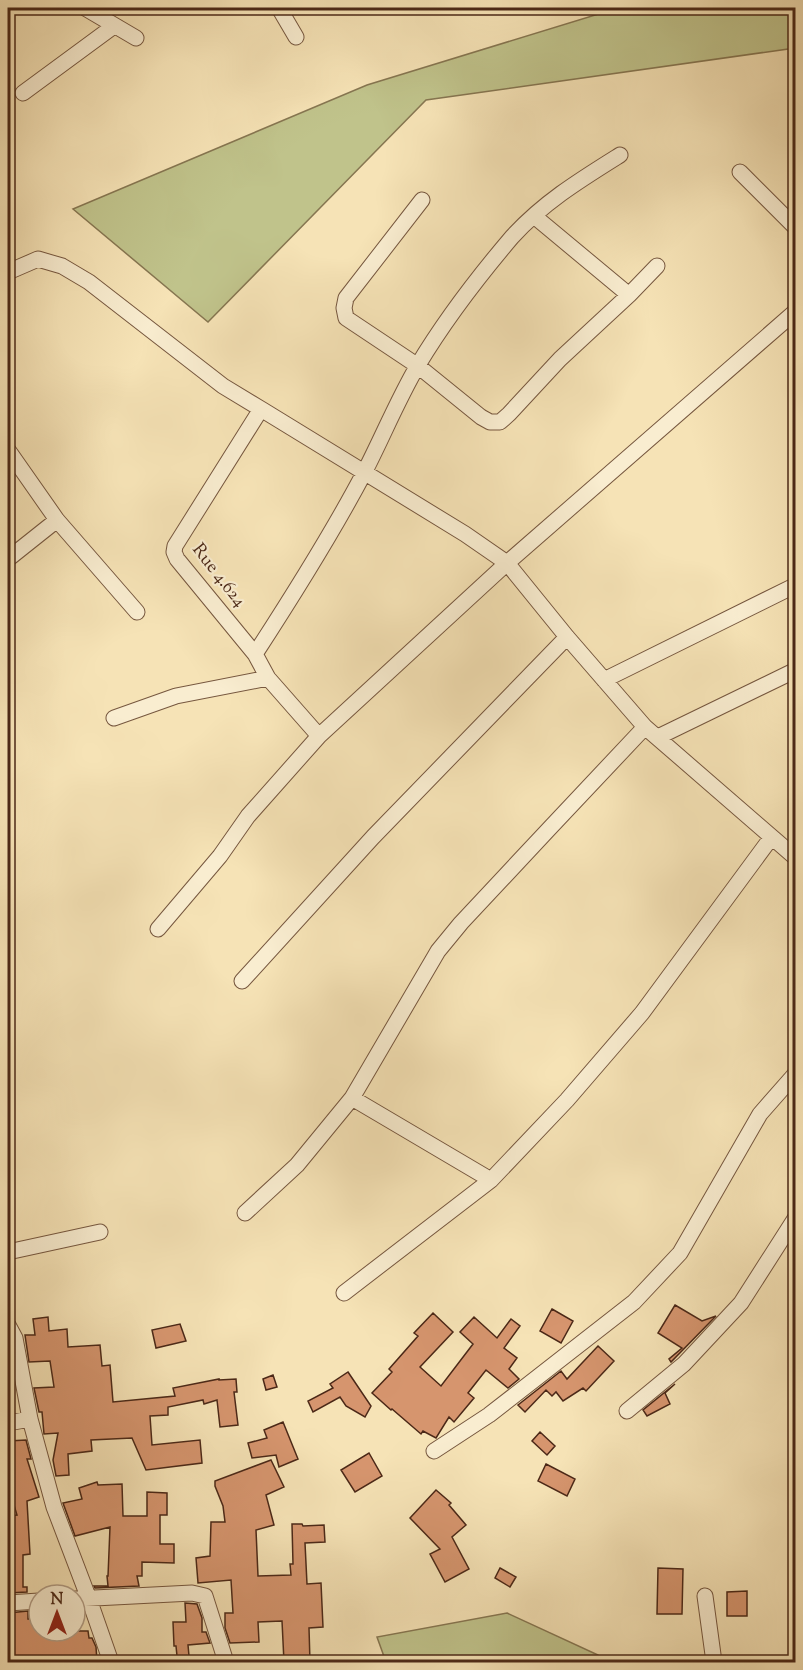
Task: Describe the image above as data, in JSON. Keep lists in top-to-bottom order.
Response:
{
  "streets": {
    "street": ["Rue 4.624"]
  },
  "north": "top"
}
